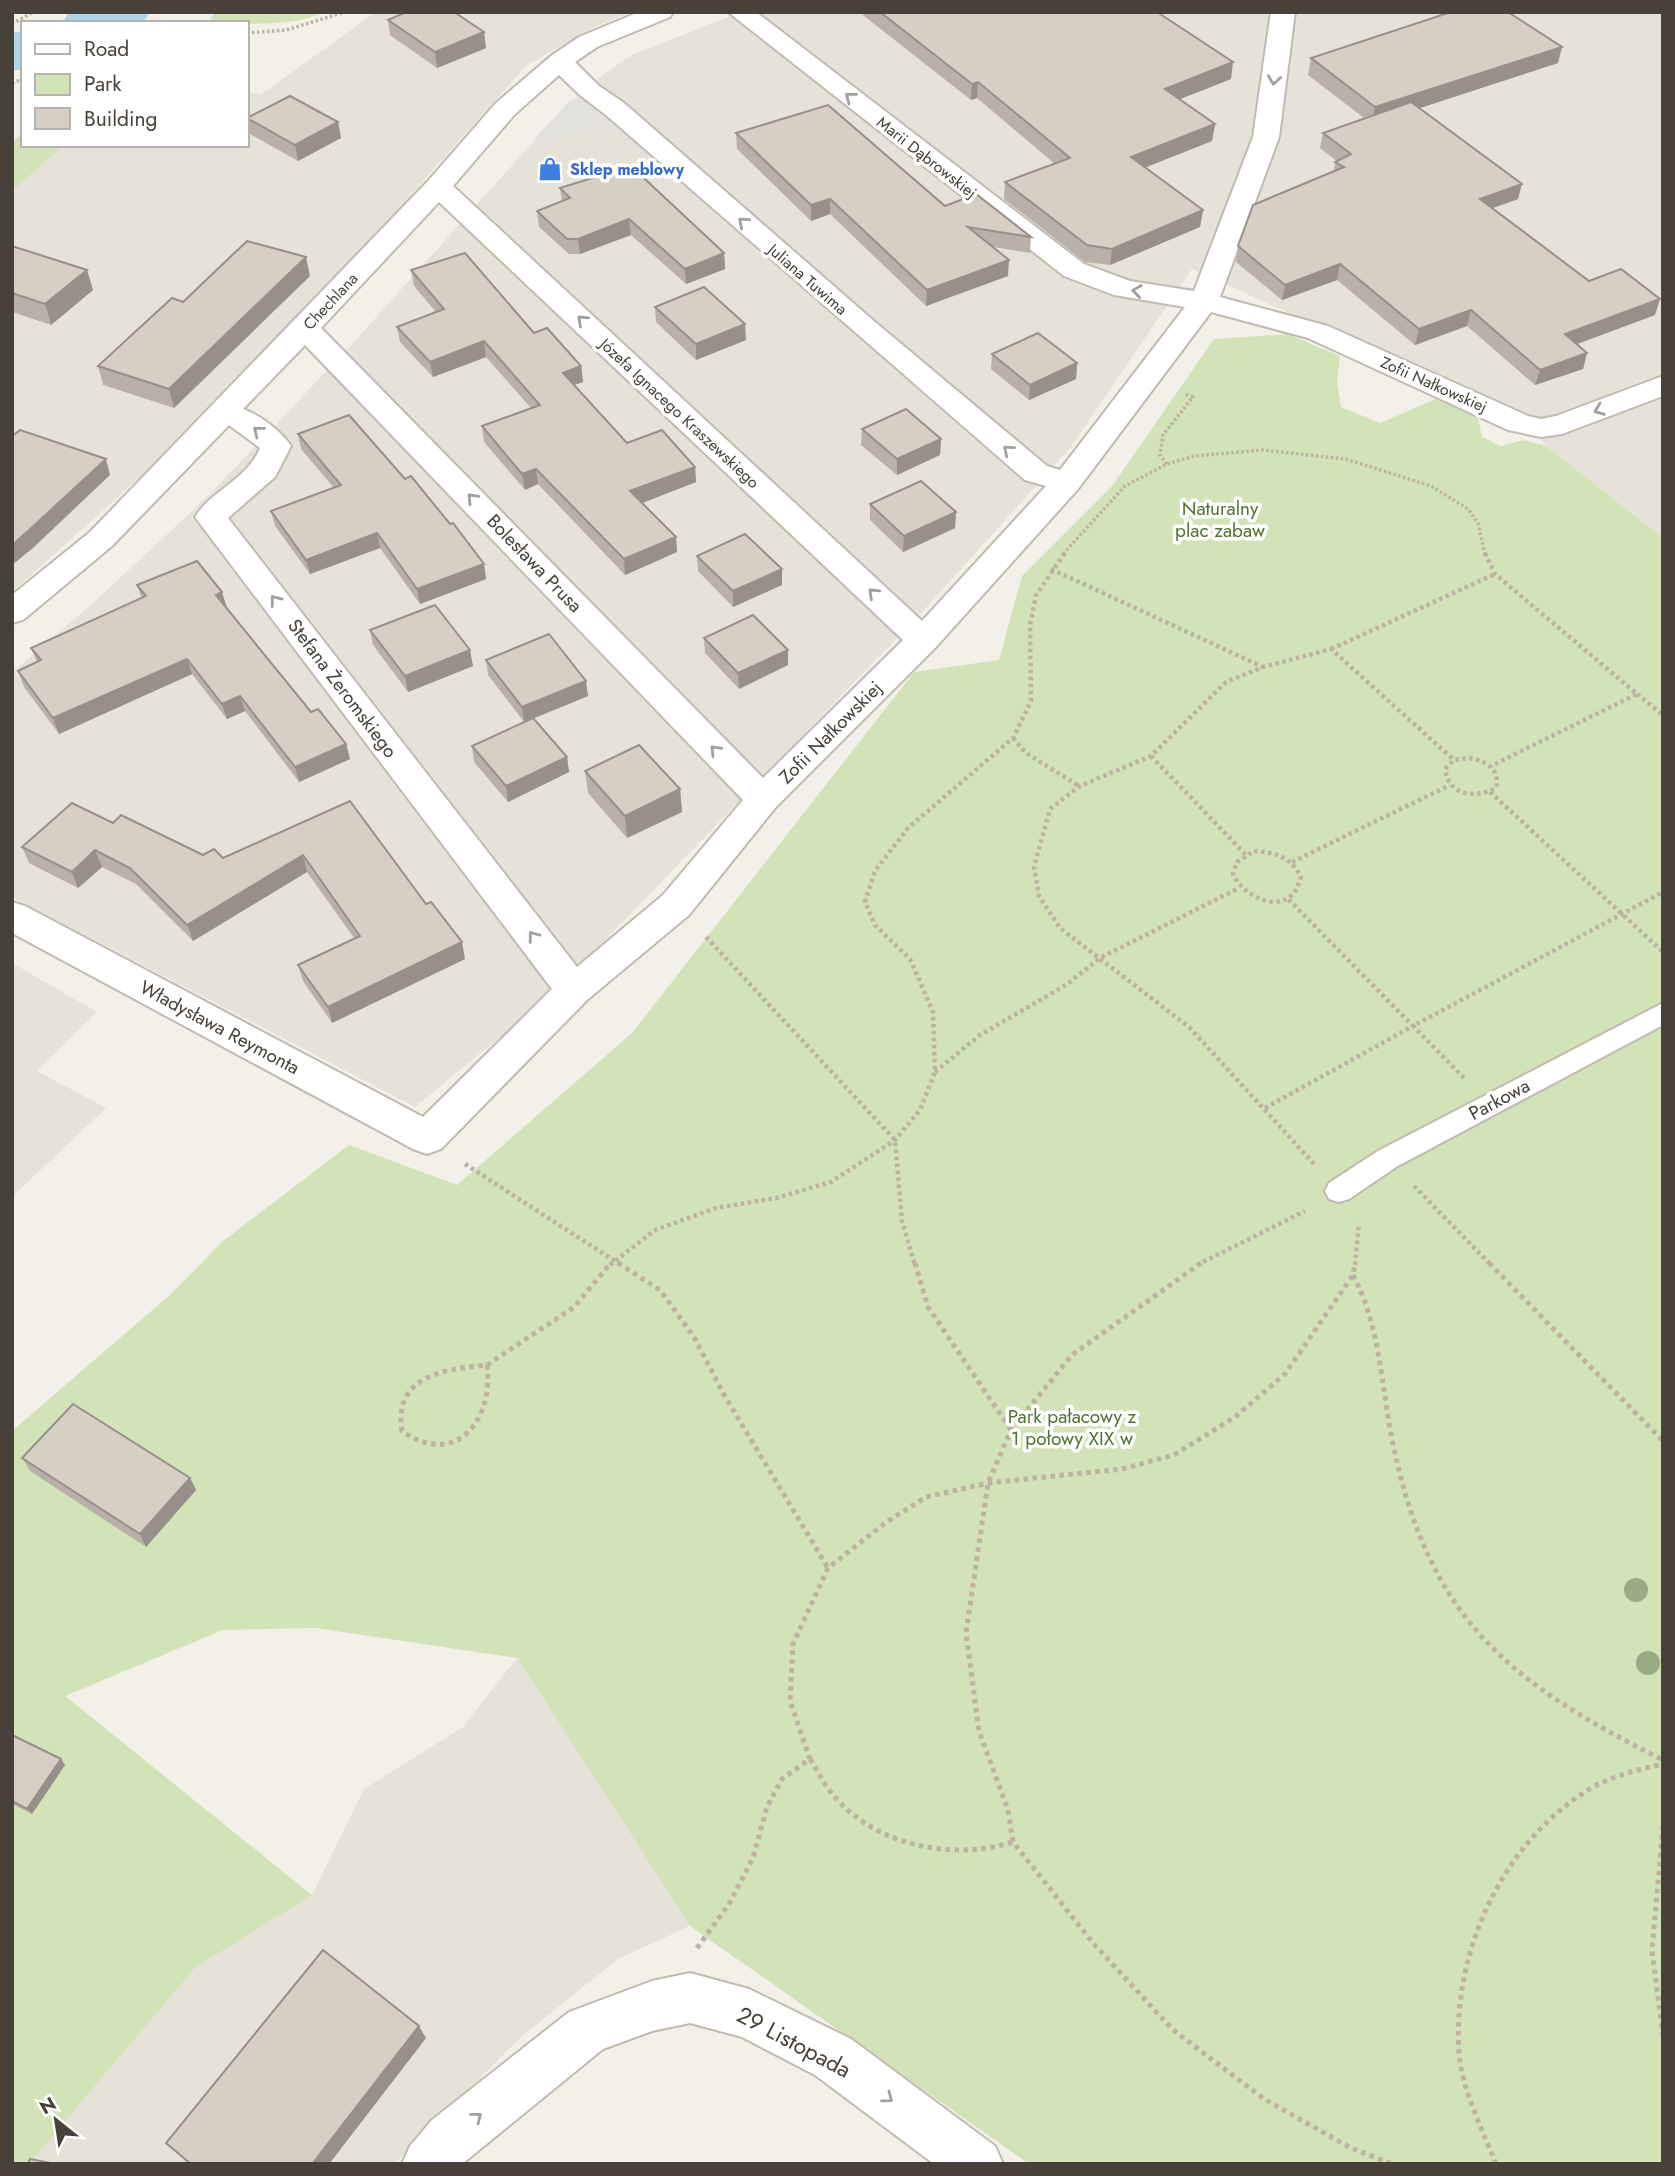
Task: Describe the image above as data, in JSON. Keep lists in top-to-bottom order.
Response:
{
  "streets": {
    "street": [
      "Marii Dąbrowskiej",
      "Juliana Tuwima",
      "Chechlana",
      "Zofii Nałkowskiej",
      "Józefa Ignacego Kraszewskiego",
      "Bolesława Prusa",
      "Stefana Żeromskiego",
      "Władysława Reymonta",
      "29 Listopada"
    ],
    "lane": ["Parkowa"]
  },
  "crossings": [
    ["Marii Dąbrowskiej", "Zofii Nałkowskiej"],
    ["Juliana Tuwima", "Chechlana"],
    ["Juliana Tuwima", "Zofii Nałkowskiej"],
    ["Chechlana", "Józefa Ignacego Kraszewskiego"],
    ["Chechlana", "Bolesława Prusa"],
    ["Chechlana", "Stefana Żeromskiego"],
    ["Zofii Nałkowskiej", "Józefa Ignacego Kraszewskiego"],
    ["Zofii Nałkowskiej", "Bolesława Prusa"],
    ["Zofii Nałkowskiej", "Stefana Żeromskiego"],
    ["Zofii Nałkowskiej", "Władysława Reymonta"]
  ],
  "one_way": [
    "Marii Dąbrowskiej",
    "Juliana Tuwima",
    "Józefa Ignacego Kraszewskiego",
    "Bolesława Prusa",
    "Stefana Żeromskiego",
    "29 Listopada"
  ],
  "parks": ["Naturalny plac zabaw", "Park pałacowy z 1 połowy XIX w"],
  "places": {
    "shop": ["Sklep meblowy"]
  },
  "legend": ["Road", "Park", "Building"],
  "north": "top left"
}
